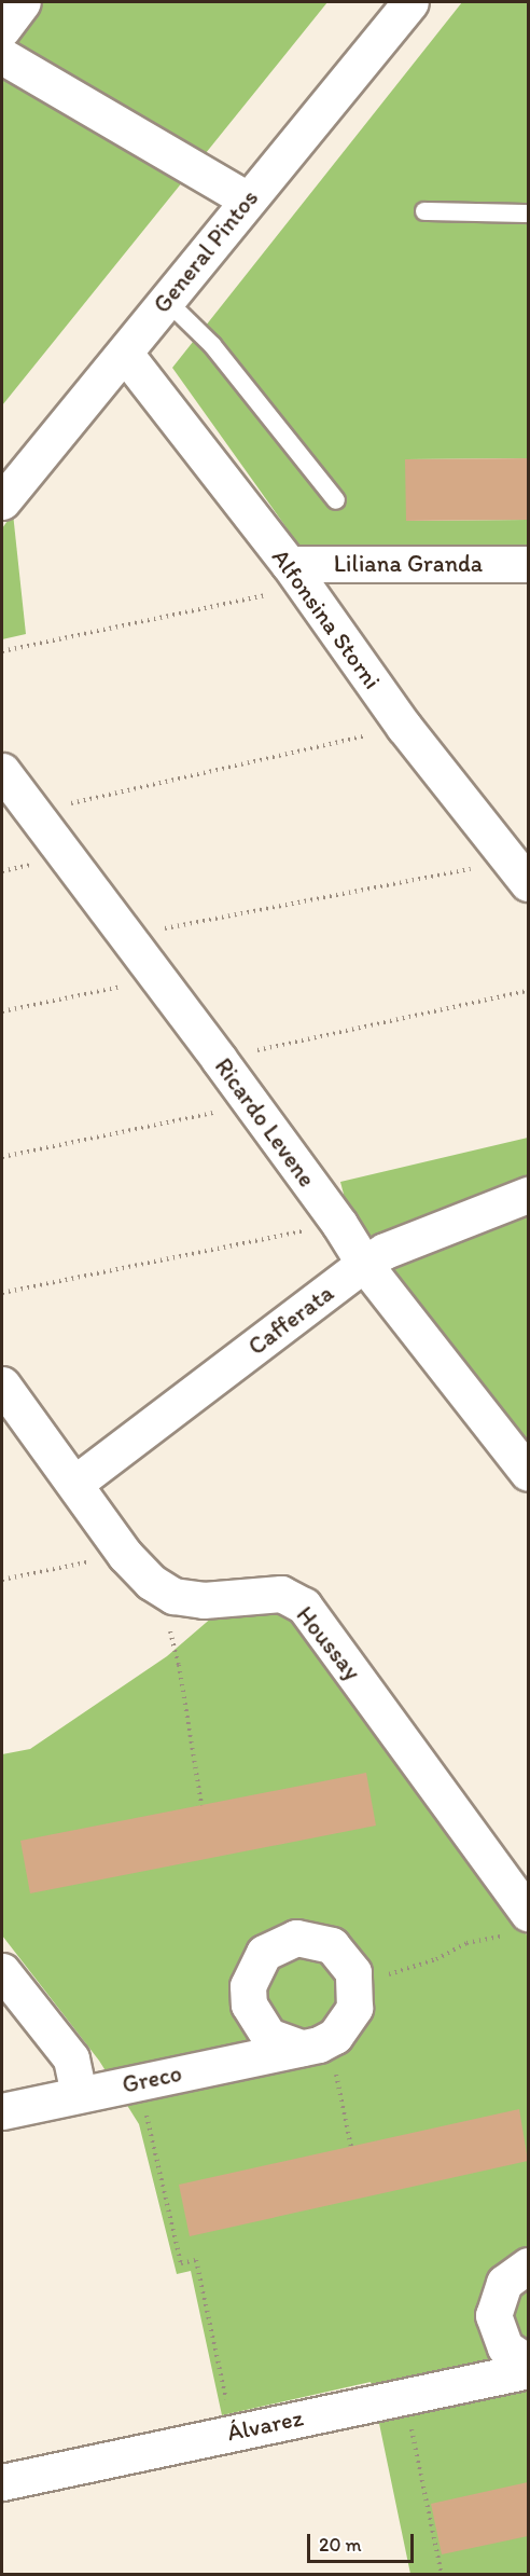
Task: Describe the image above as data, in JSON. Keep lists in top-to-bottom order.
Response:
{
  "streets": {
    "street": [
      "General Pintos",
      "Liliana Granda",
      "Alfonsina Storni",
      "Ricardo Levene",
      "Cafferata",
      "Houssay",
      "Greco",
      "Álvarez"
    ]
  },
  "crossings": [
    ["General Pintos", "Alfonsina Storni"],
    ["Liliana Granda", "Alfonsina Storni"],
    ["Ricardo Levene", "Cafferata"],
    ["Cafferata", "Houssay"]
  ],
  "scale_bar": "20 m"
}
